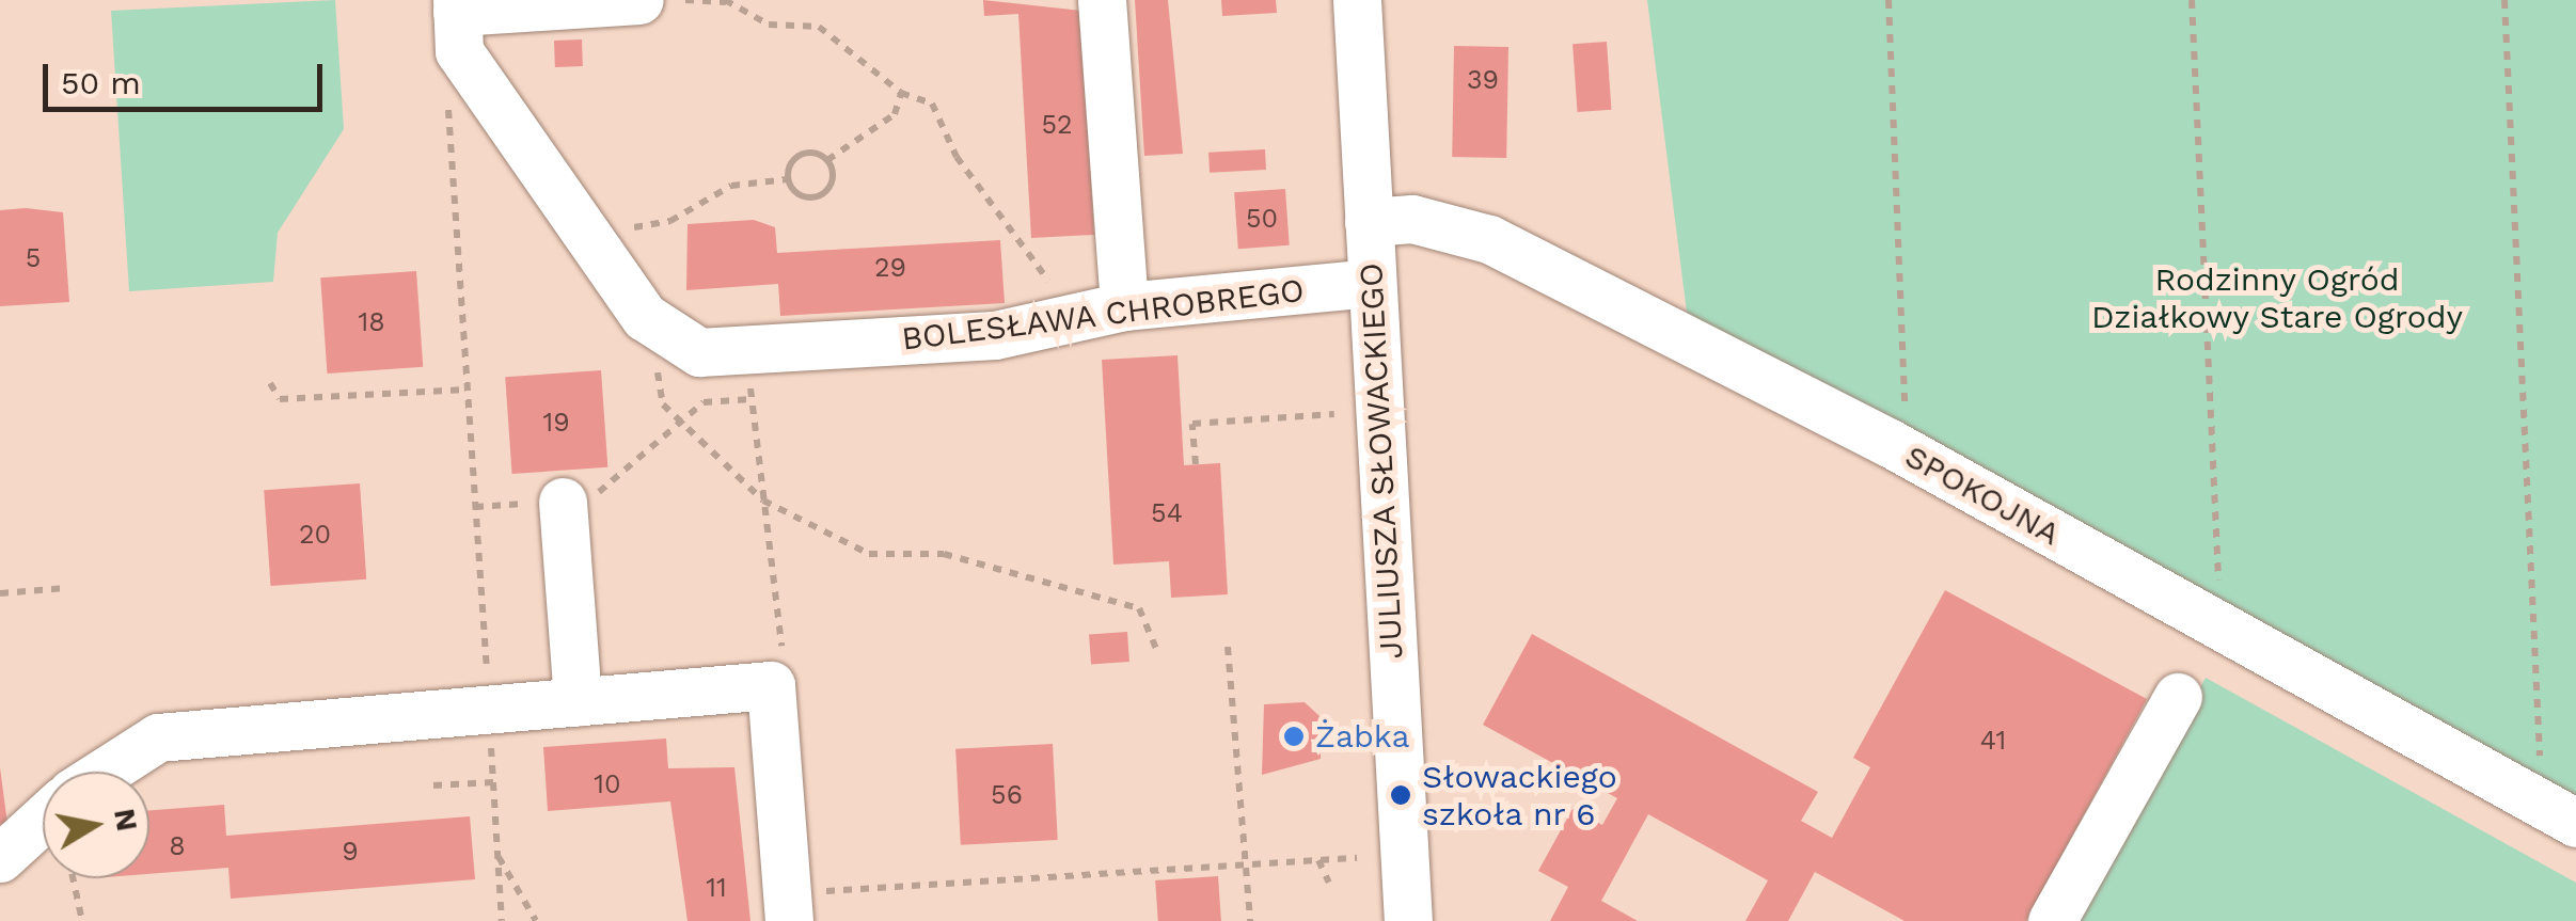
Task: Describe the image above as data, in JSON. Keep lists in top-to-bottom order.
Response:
{
  "streets": {
    "street": ["BOLESŁAWA CHROBREGO", "JULIUSZA SŁOWACKIEGO", "SPOKOJNA"]
  },
  "crossings": [
    ["BOLESŁAWA CHROBREGO", "JULIUSZA SŁOWACKIEGO"],
    ["JULIUSZA SŁOWACKIEGO", "SPOKOJNA"]
  ],
  "parks": ["Rodzinny Ogród Działkowy Stare Ogrody"],
  "places": ["Żabka", "Słowackiego szkoła nr 6"],
  "house_numbers": [
    "39",
    "52",
    "50",
    "5",
    "29",
    "18",
    "19",
    "54",
    "20",
    "41",
    "10",
    "56",
    "8",
    "9",
    "11"
  ],
  "scale_bar": "50 m",
  "north": "right"
}
